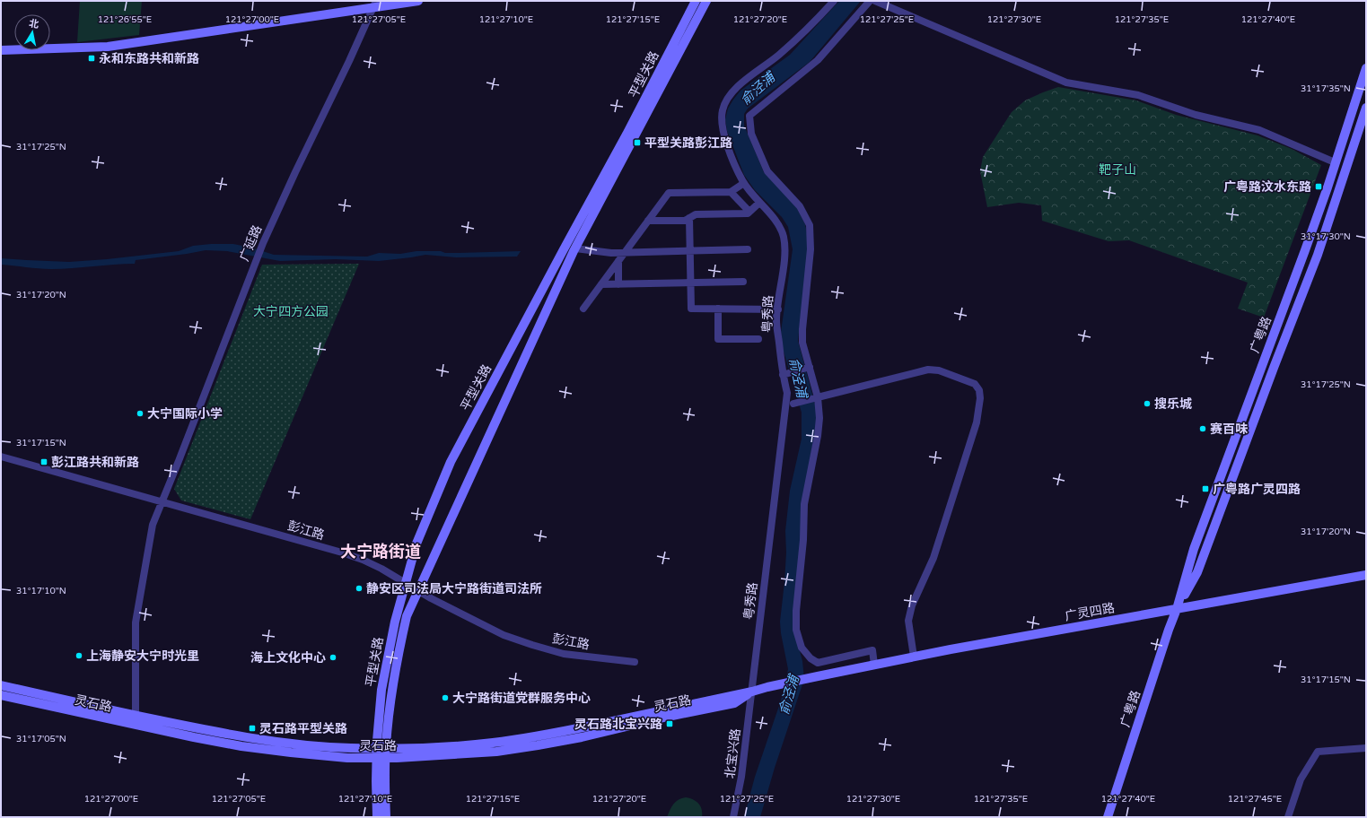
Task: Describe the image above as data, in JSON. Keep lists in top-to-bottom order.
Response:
{
  "streets": {
    "main road": [
      "平型关路",
      "广粤路",
      "广灵四路",
      "灵石路"
    ],
    "street": [
      "广延路",
      "粤秀路",
      "彭江路",
      "北宝兴路"
    ]
  },
  "crossings": [
    ["平型关路", "彭江路"],
    ["平型关路", "灵石路"],
    ["广延路", "彭江路"],
    ["广延路", "灵石路"],
    ["粤秀路", "灵石路"],
    ["粤秀路", "北宝兴路"],
    ["广粤路", "广灵四路"],
    ["广灵四路", "灵石路"],
    ["灵石路", "北宝兴路"]
  ],
  "districts": ["大宁路街道"],
  "water": ["俞泾浦"],
  "parks": ["靶子山", "大宁四方公园"],
  "places": {
    "transit": [
      "永和东路共和新路",
      "平型关路彭江路",
      "广粤路汶水东路",
      "彭江路共和新路",
      "广粤路广灵四路",
      "灵石路北宝兴路",
      "灵石路平型关路"
    ],
    "other": [
      "搜乐城",
      "大宁国际小学",
      "赛百味",
      "静安区司法局大宁路街道司法所",
      "上海静安大宁时光里",
      "海上文化中心",
      "大宁路街道党群服务中心"
    ]
  },
  "north": "top",
  "coordinates": [
    "121°26'55\"E",
    "121°27'00\"E",
    "121°27'05\"E",
    "121°27'10\"E",
    "121°27'15\"E",
    "121°27'20\"E",
    "121°27'25\"E",
    "121°27'30\"E",
    "121°27'35\"E",
    "121°27'40\"E",
    "31°17'35\"N",
    "31°17'25\"N",
    "31°17'30\"N",
    "31°17'20\"N",
    "31°17'15\"N",
    "31°17'10\"N",
    "31°17'05\"N",
    "121°27'45\"E"
  ]
}
